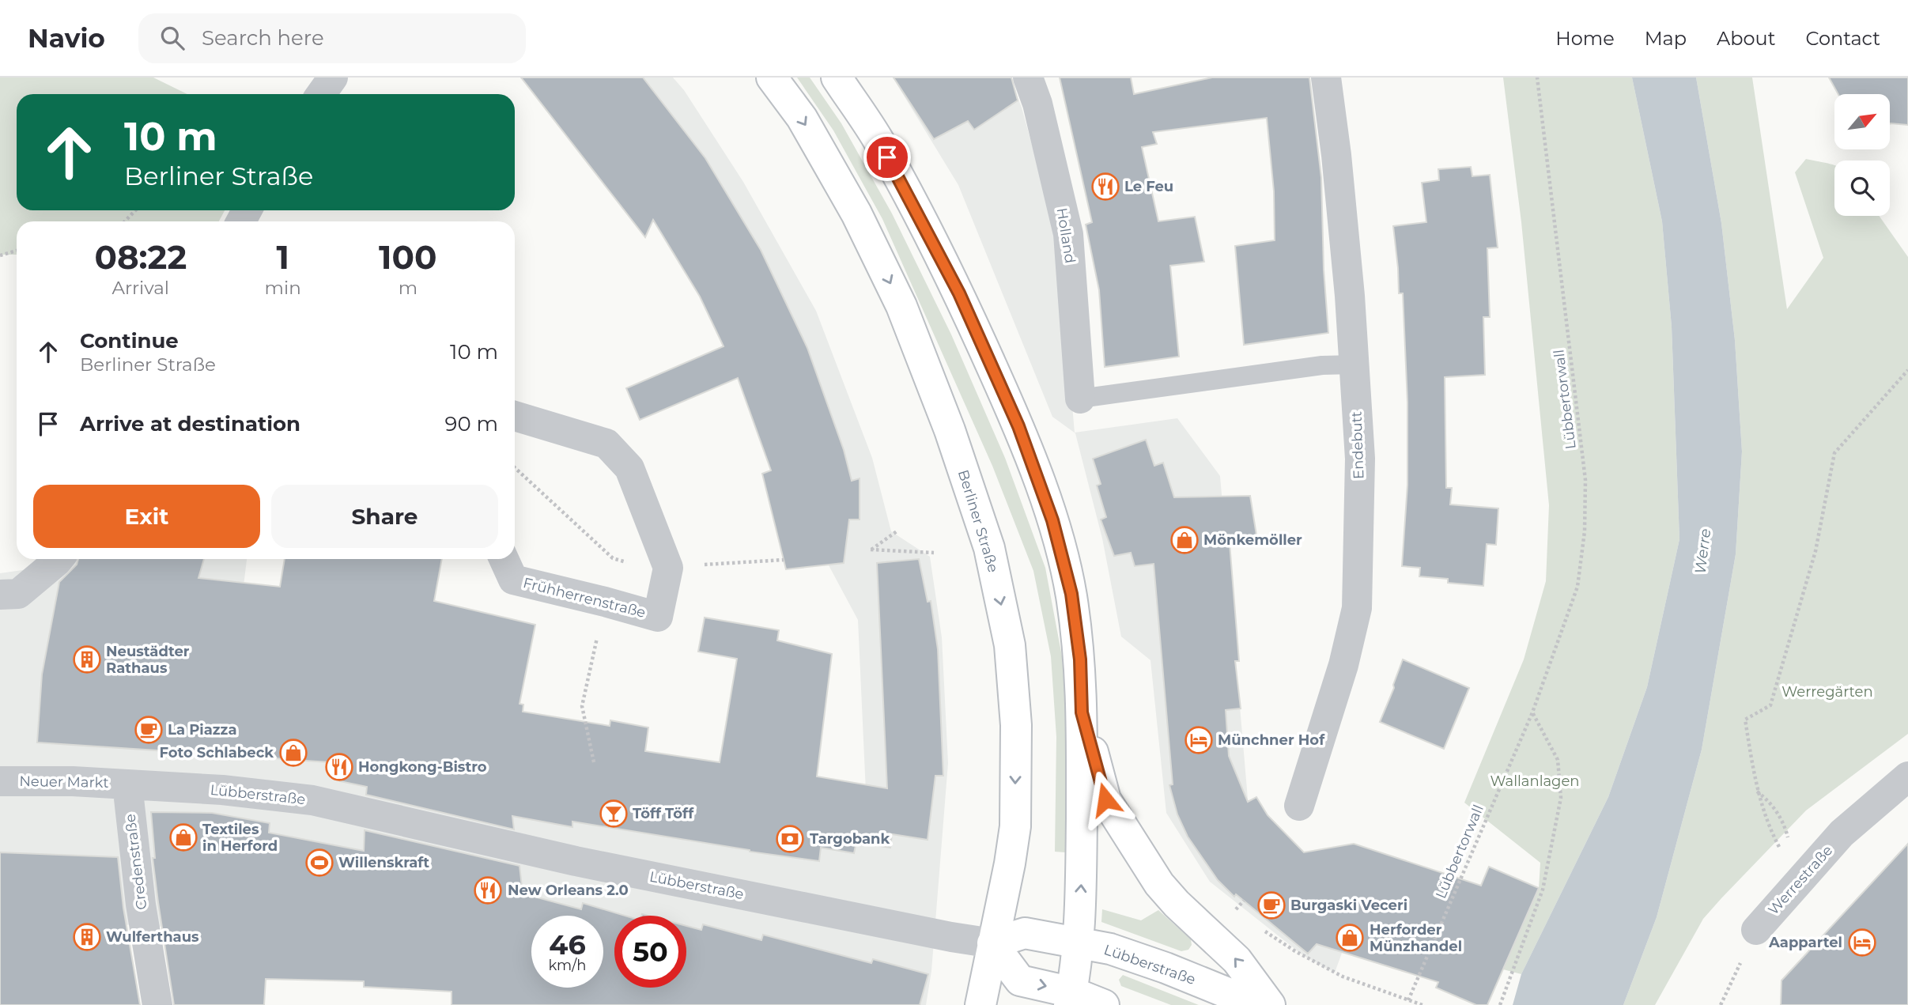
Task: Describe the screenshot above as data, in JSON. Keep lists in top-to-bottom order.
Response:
{
  "streets": {
    "main road": ["Berliner Straße", "Lübberstraße"],
    "street": [
      "Holland",
      "Endebutt",
      "Frühherrenstraße",
      "Neuer Markt",
      "Credenstraße",
      "Werrestraße"
    ],
    "path": ["Lübbertorwall"]
  },
  "crossings": [
    ["Berliner Straße", "Lübberstraße"],
    ["Neuer Markt", "Lübberstraße"],
    ["Neuer Markt", "Credenstraße"],
    ["Lübberstraße", "Credenstraße"]
  ],
  "water": ["Werre"],
  "parks": ["Werregärten", "Wallanlagen"],
  "places": {
    "restaurant": ["Le Feu", "Hongkong-Bistro", "New Orleans 2.0"],
    "shop": [
      "Mönkemöller",
      "Foto Schlabeck",
      "Textiles in Herford",
      "Herforder Münzhandel"
    ],
    "building": ["Neustädter Rathaus", "Wulferthaus"],
    "cafe": ["La Piazza", "Burgaski Veceri"],
    "hotel": ["Münchner Hof", "Aappartel"],
    "bar": ["Töff Töff"],
    "bank": ["Targobank"],
    "sports": ["Willenskraft"]
  },
  "north": "top right",
  "page": {
    "header": "Navio",
    "search": "Search here",
    "nav": [
      "Home",
      "Map",
      "About",
      "Contact"
    ],
    "turn": ["10 m", "Berliner Straße"],
    "eta": [
      "08:22",
      "Arrival",
      "1",
      "min",
      "100",
      "m"
    ],
    "list": [
      {
        "name": "Continue",
        "note": "Berliner Straße",
        "value": "10 m"
      },
      {
        "name": "Arrive at destination",
        "value": "90 m"
      }
    ],
    "buttons": ["Exit", "Share"],
    "speed": "46 km/h",
    "limit": "50"
  }
}
